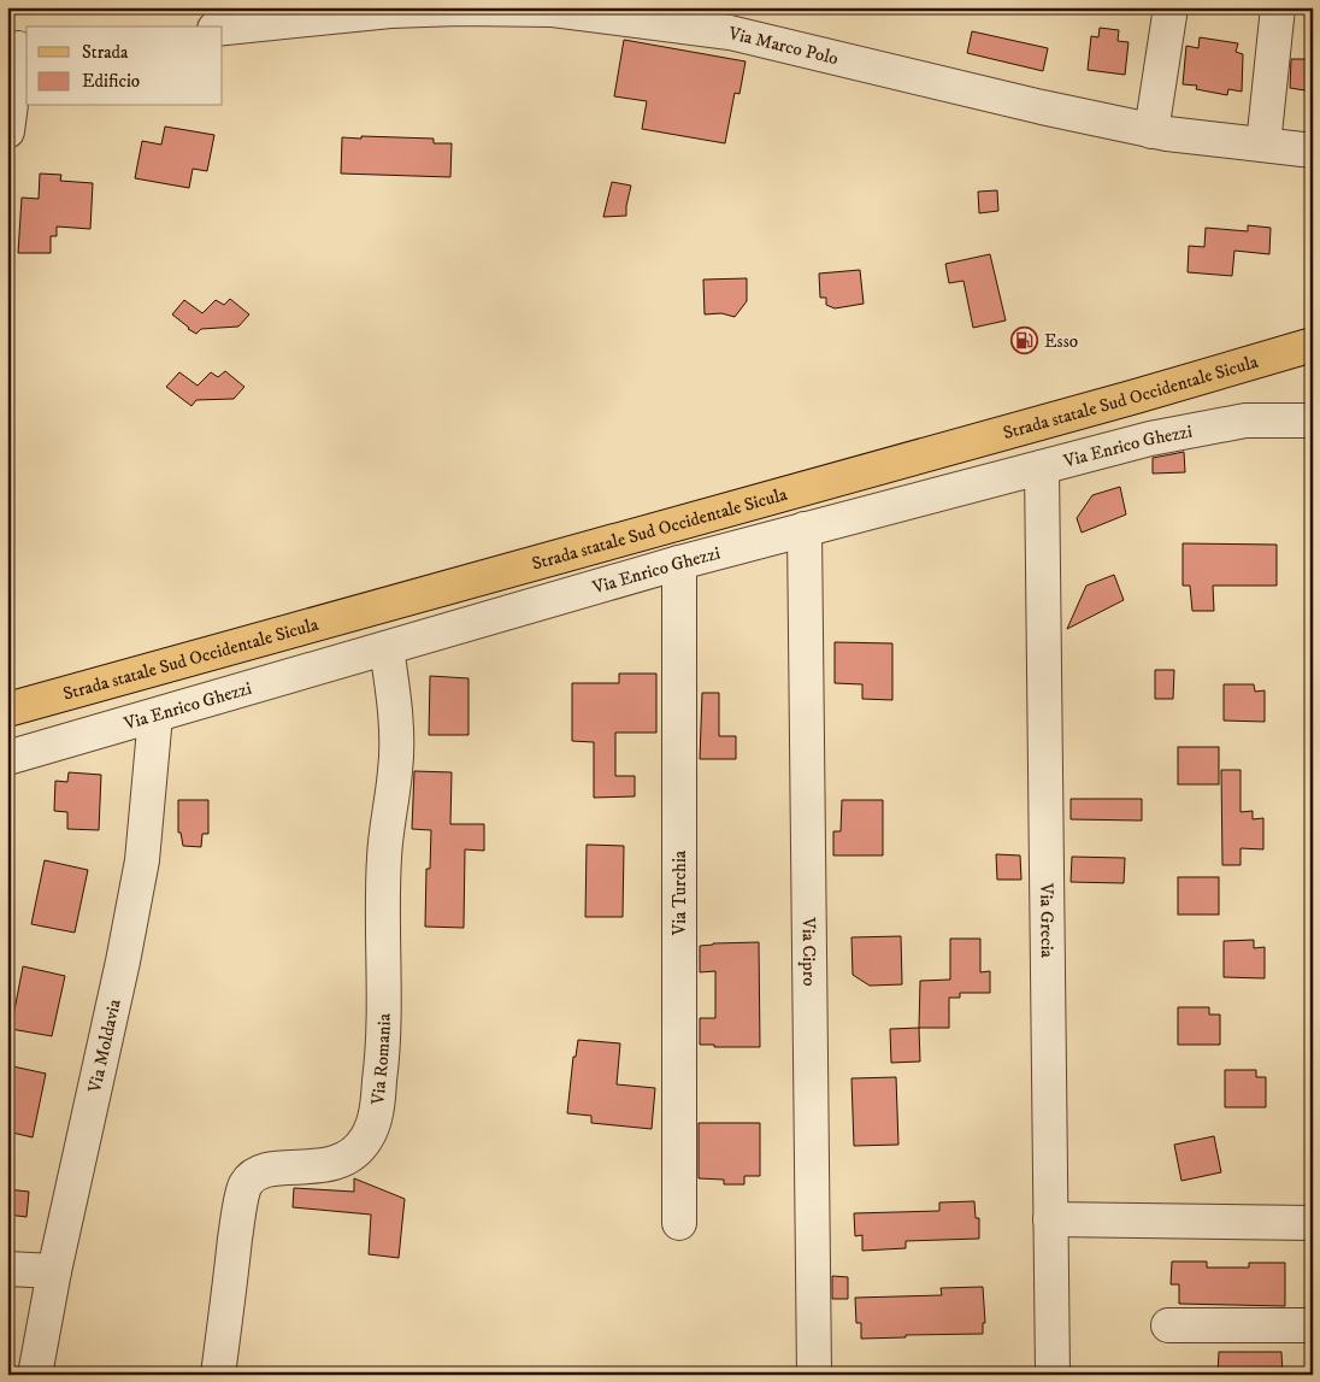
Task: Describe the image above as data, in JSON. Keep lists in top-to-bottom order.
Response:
{
  "streets": {
    "main road": ["Strada statale Sud Occidentale Sicula"],
    "street": [
      "Via Marco Polo",
      "Via Enrico Ghezzi",
      "Via Turchia",
      "Via Grecia",
      "Via Cipro",
      "Via Moldavia",
      "Via Romania"
    ]
  },
  "crossings": [
    ["Via Enrico Ghezzi", "Via Turchia"],
    ["Via Enrico Ghezzi", "Via Grecia"],
    ["Via Enrico Ghezzi", "Via Cipro"],
    ["Via Enrico Ghezzi", "Via Moldavia"],
    ["Via Enrico Ghezzi", "Via Romania"]
  ],
  "places": {
    "fuel station": ["Esso"]
  },
  "legend": ["Strada", "Edificio"]
}
